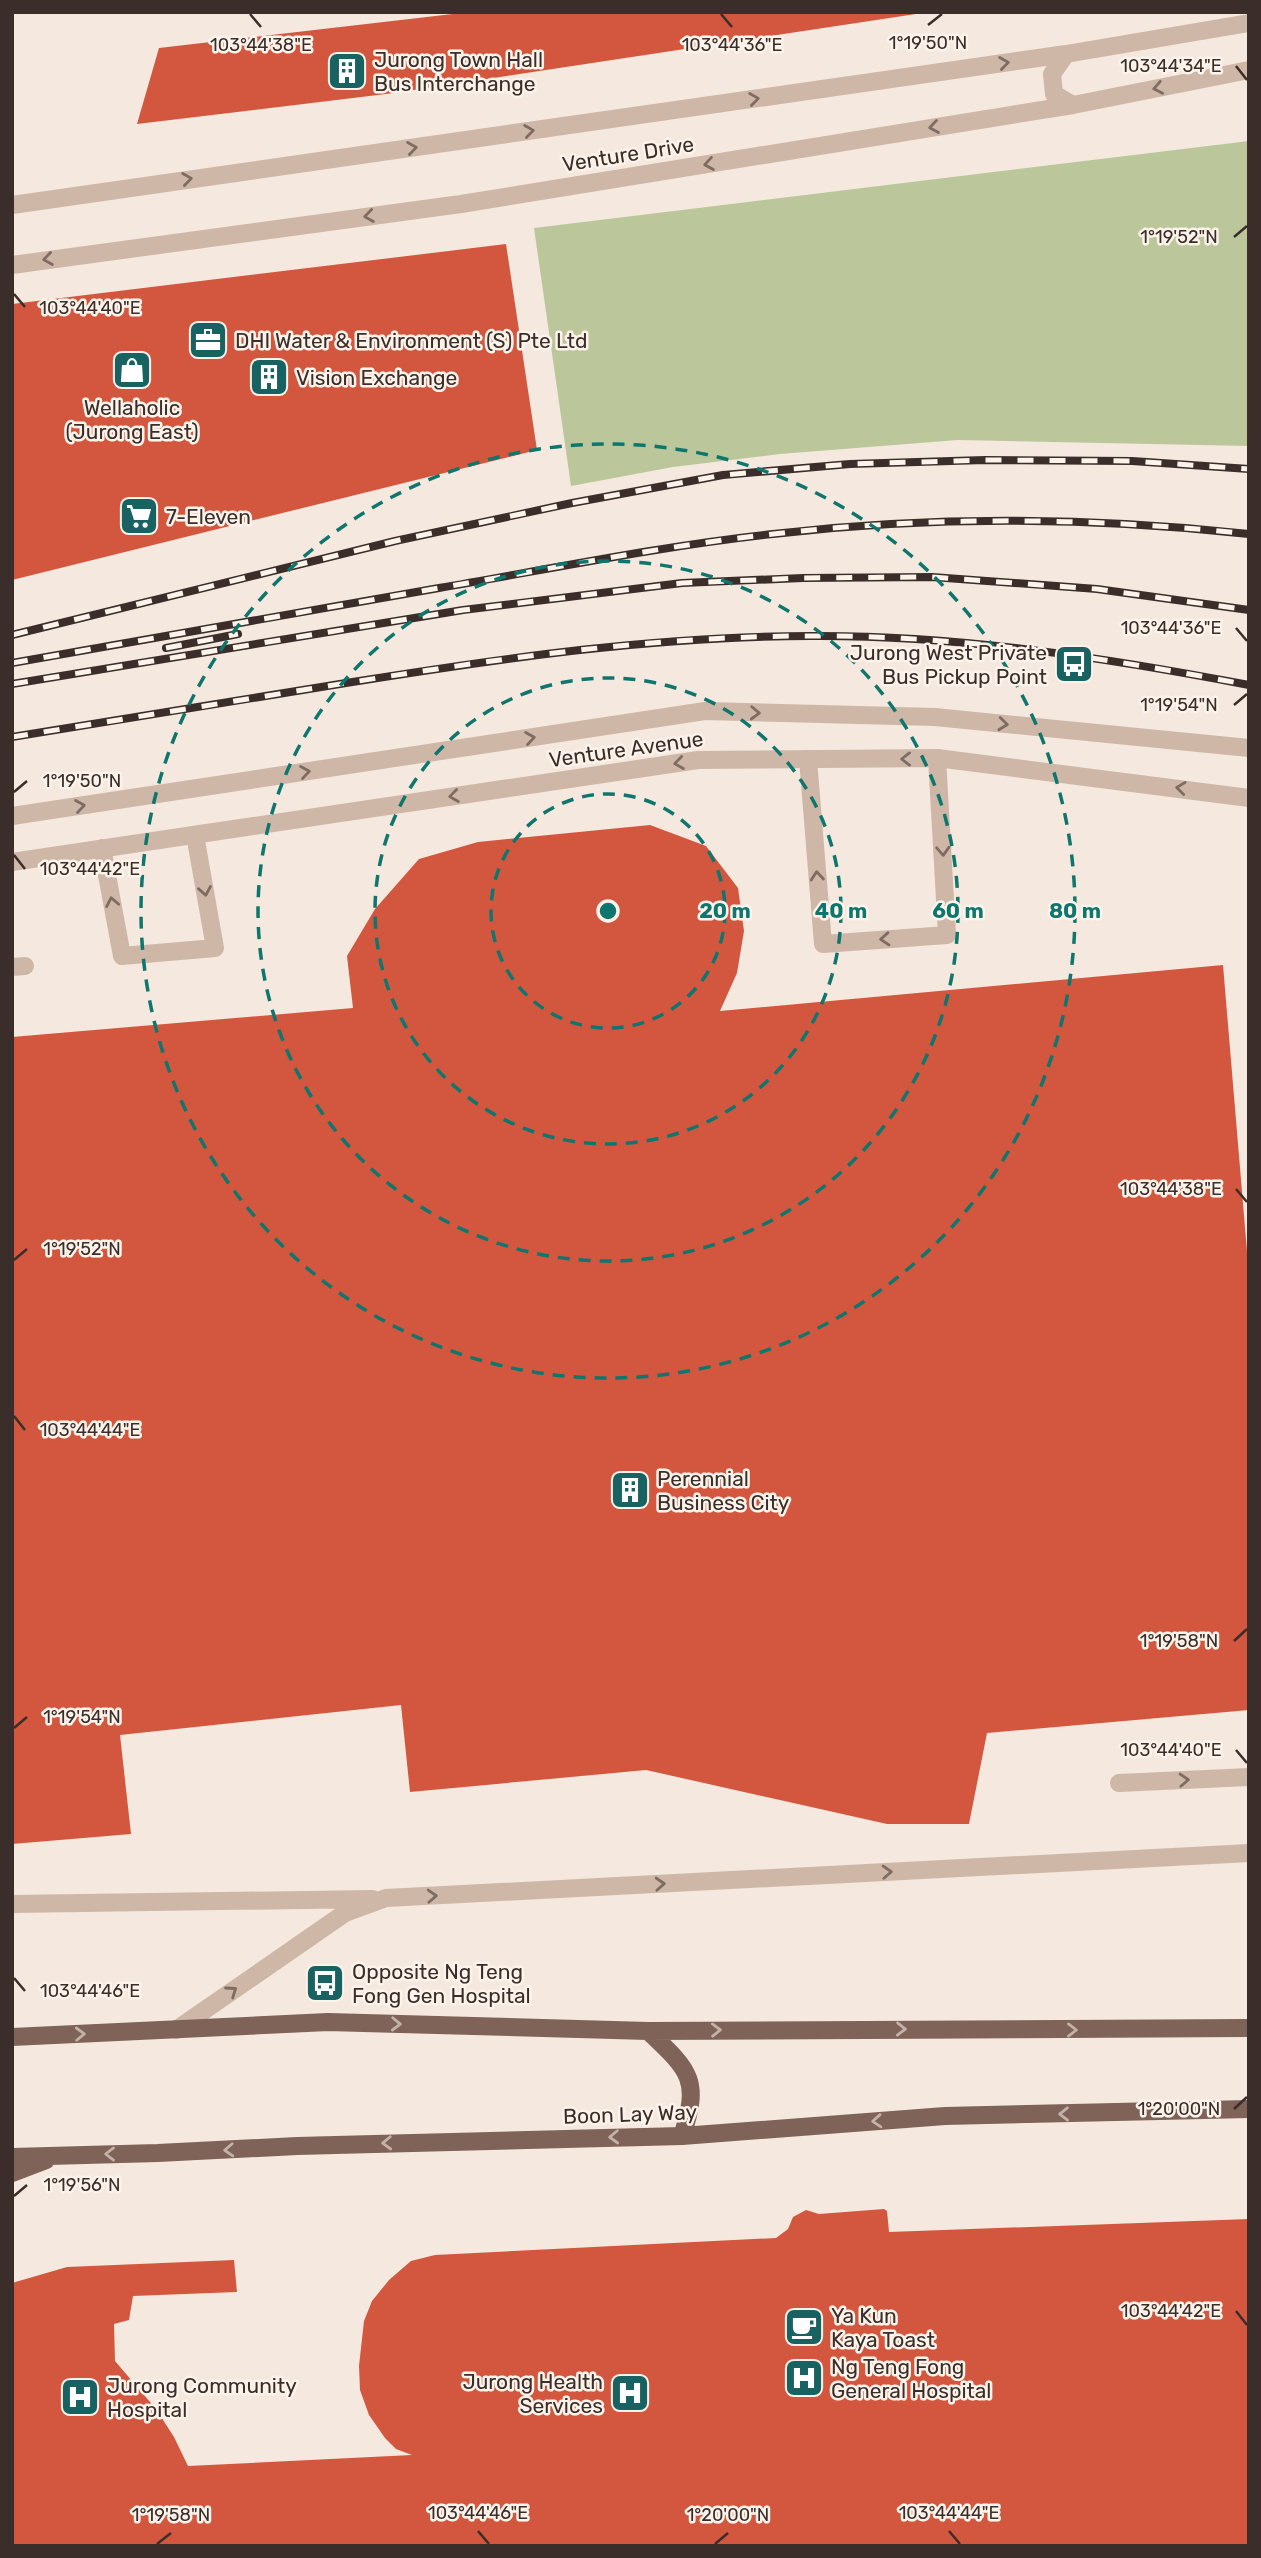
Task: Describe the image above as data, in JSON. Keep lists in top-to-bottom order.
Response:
{
  "streets": {
    "main road": ["Boon Lay Way"],
    "street": ["Venture Drive", "Venture Avenue"]
  },
  "places": {
    "building": ["Jurong Town Hall Bus Interchange", "Vision Exchange", "Perennial Business City"],
    "office": ["DHI Water & Environment (S) Pte Ltd"],
    "shop": ["Wellaholic (Jurong East)"],
    "supermarket": ["7-Eleven"],
    "bus stop": ["Jurong West Private Bus Pickup Point", "Opposite Ng Teng Fong Gen Hospital"],
    "cafe": ["Ya Kun Kaya Toast"],
    "hospital": ["Ng Teng Fong General Hospital", "Jurong Health Services", "Jurong Community Hospital"]
  },
  "coordinates": [
    "1°19'50\"N",
    "103°44'38\"E",
    "103°44'36\"E",
    "103°44'34\"E",
    "1°19'52\"N",
    "103°44'40\"E",
    "1°19'54\"N",
    "103°44'42\"E",
    "103°44'44\"E",
    "1°19'58\"N",
    "103°44'46\"E",
    "1°20'00\"N",
    "1°19'56\"N"
  ],
  "rings": [
    "20 m",
    "40 m",
    "60 m",
    "80 m"
  ]
}
